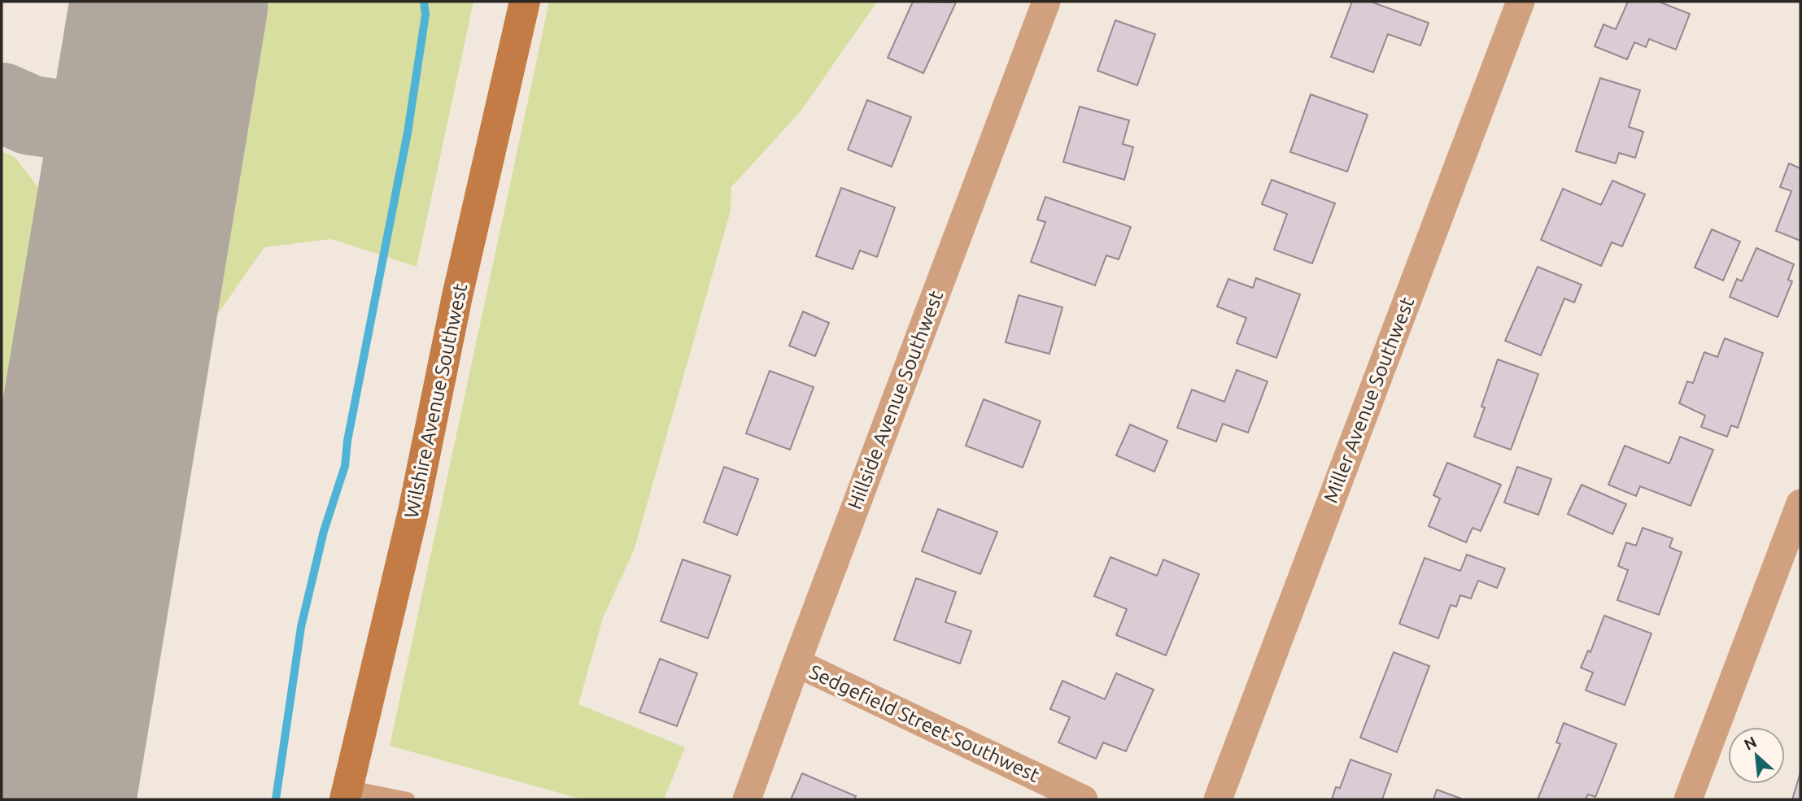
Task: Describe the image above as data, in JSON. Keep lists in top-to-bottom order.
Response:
{
  "streets": {
    "street": [
      "Hillside Avenue Southwest",
      "Miller Avenue Southwest",
      "Wilshire Avenue Southwest",
      "Sedgefield Street Southwest"
    ]
  },
  "crossings": [
    ["Hillside Avenue Southwest", "Sedgefield Street Southwest"]
  ],
  "north": "top left"
}
